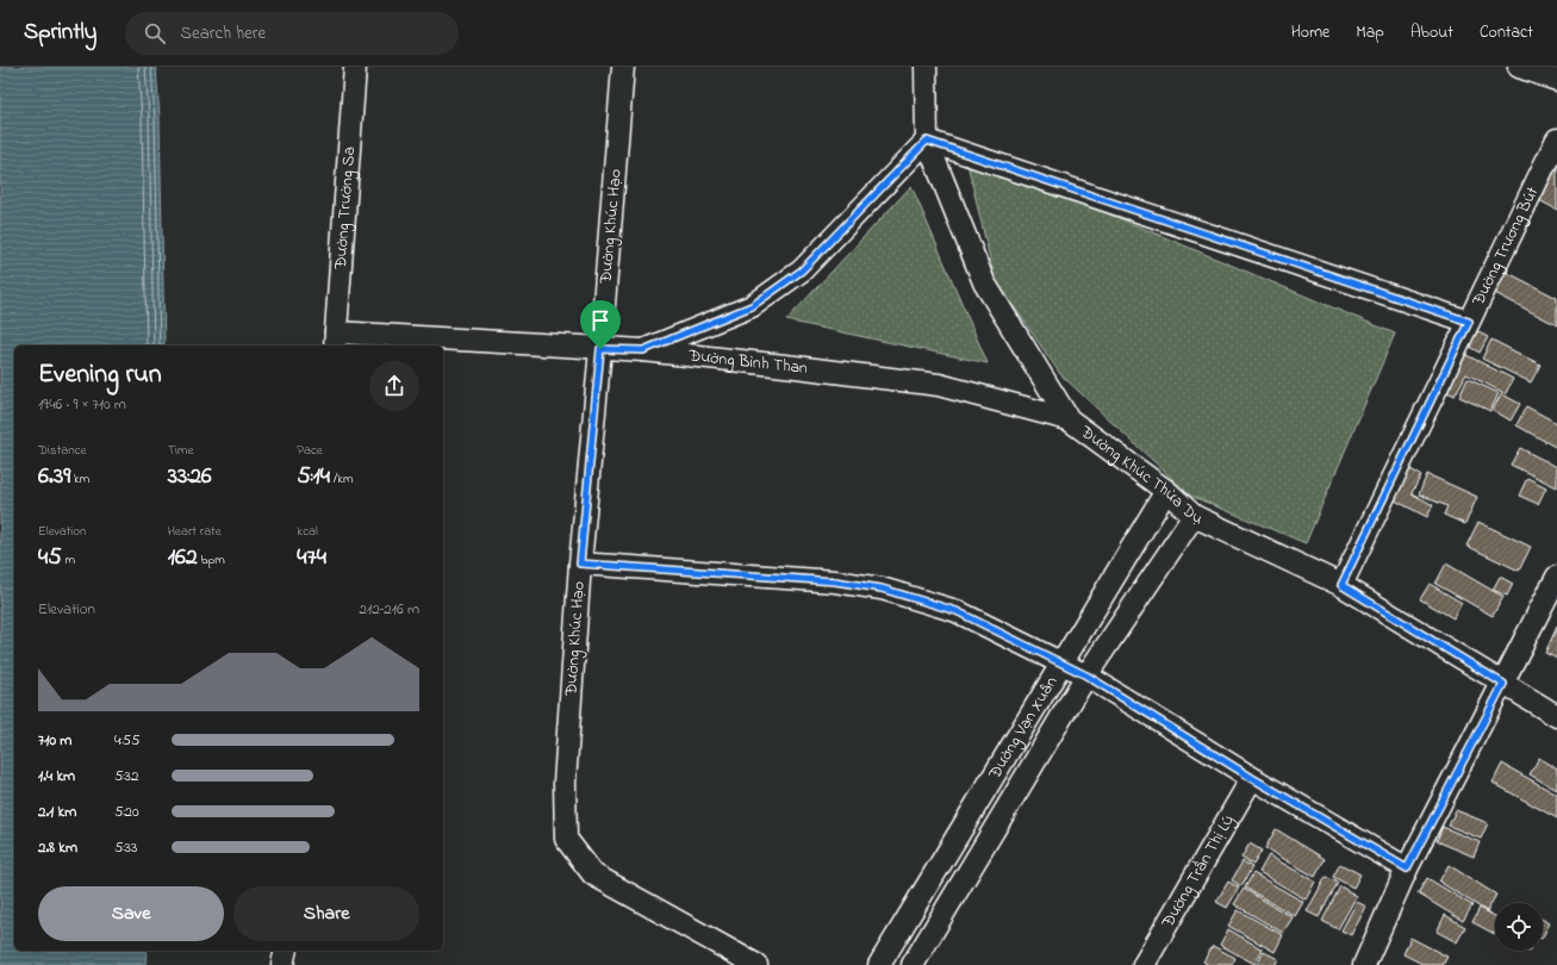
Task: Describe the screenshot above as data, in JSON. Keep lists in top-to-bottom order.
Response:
{
  "streets": {
    "street": [
      "Đường Trường Sa",
      "Đường Khúc Hạo",
      "Đường Trương Bút",
      "Đường Bình Than",
      "Đường Khúc Thừa Dụ",
      "Đường Vạn Xuân",
      "Đường Trần Thị Lý"
    ]
  },
  "crossings": [
    ["Đường Trường Sa", "Đường Bình Than"],
    ["Đường Khúc Hạo", "Đường Bình Than"],
    ["Đường Trương Bút", "Đường Khúc Thừa Dụ"],
    ["Đường Bình Than", "Đường Khúc Thừa Dụ"],
    ["Đường Khúc Thừa Dụ", "Đường Vạn Xuân"]
  ],
  "page": {
    "header": "Sprintly",
    "search": "Search here",
    "nav": [
      "Home",
      "Map",
      "About",
      "Contact"
    ],
    "heading": ["Evening run", "19:46 · 9 × 710 m"],
    "stats": [
      ["Distance", "6.39 km"],
      ["Time", "33:26"],
      ["Pace", "5:14 /km"],
      ["Elevation", "45 m"],
      ["Heart rate", "162 bpm"],
      ["kcal", "474"]
    ],
    "chart": ["Elevation", "212–216 m"],
    "list": [
      {
        "name": "710 m",
        "note": "4:55"
      },
      {
        "name": "1.4 km",
        "note": "5:32"
      },
      {
        "name": "2.1 km",
        "note": "5:20"
      },
      {
        "name": "2.8 km",
        "note": "5:33"
      }
    ],
    "buttons": ["Save", "Share"]
  }
}
